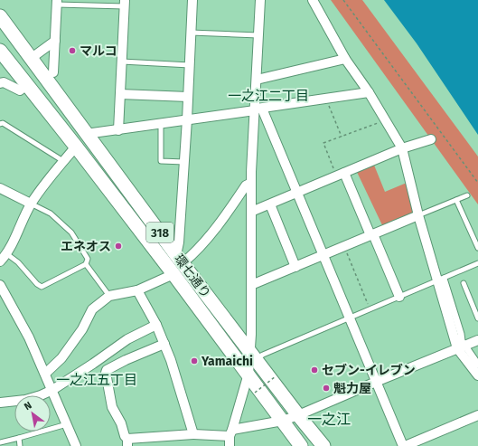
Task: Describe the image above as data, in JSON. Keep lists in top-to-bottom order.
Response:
{
  "streets": {
    "main road": ["318", "環七通り"]
  },
  "districts": ["一之江二丁目", "一之江五丁目", "一之江"],
  "places": [
    "マルコ",
    "エネオス",
    "Yamaichi",
    "セブン-イレブン",
    "魁力屋"
  ],
  "north": "top left"
}
